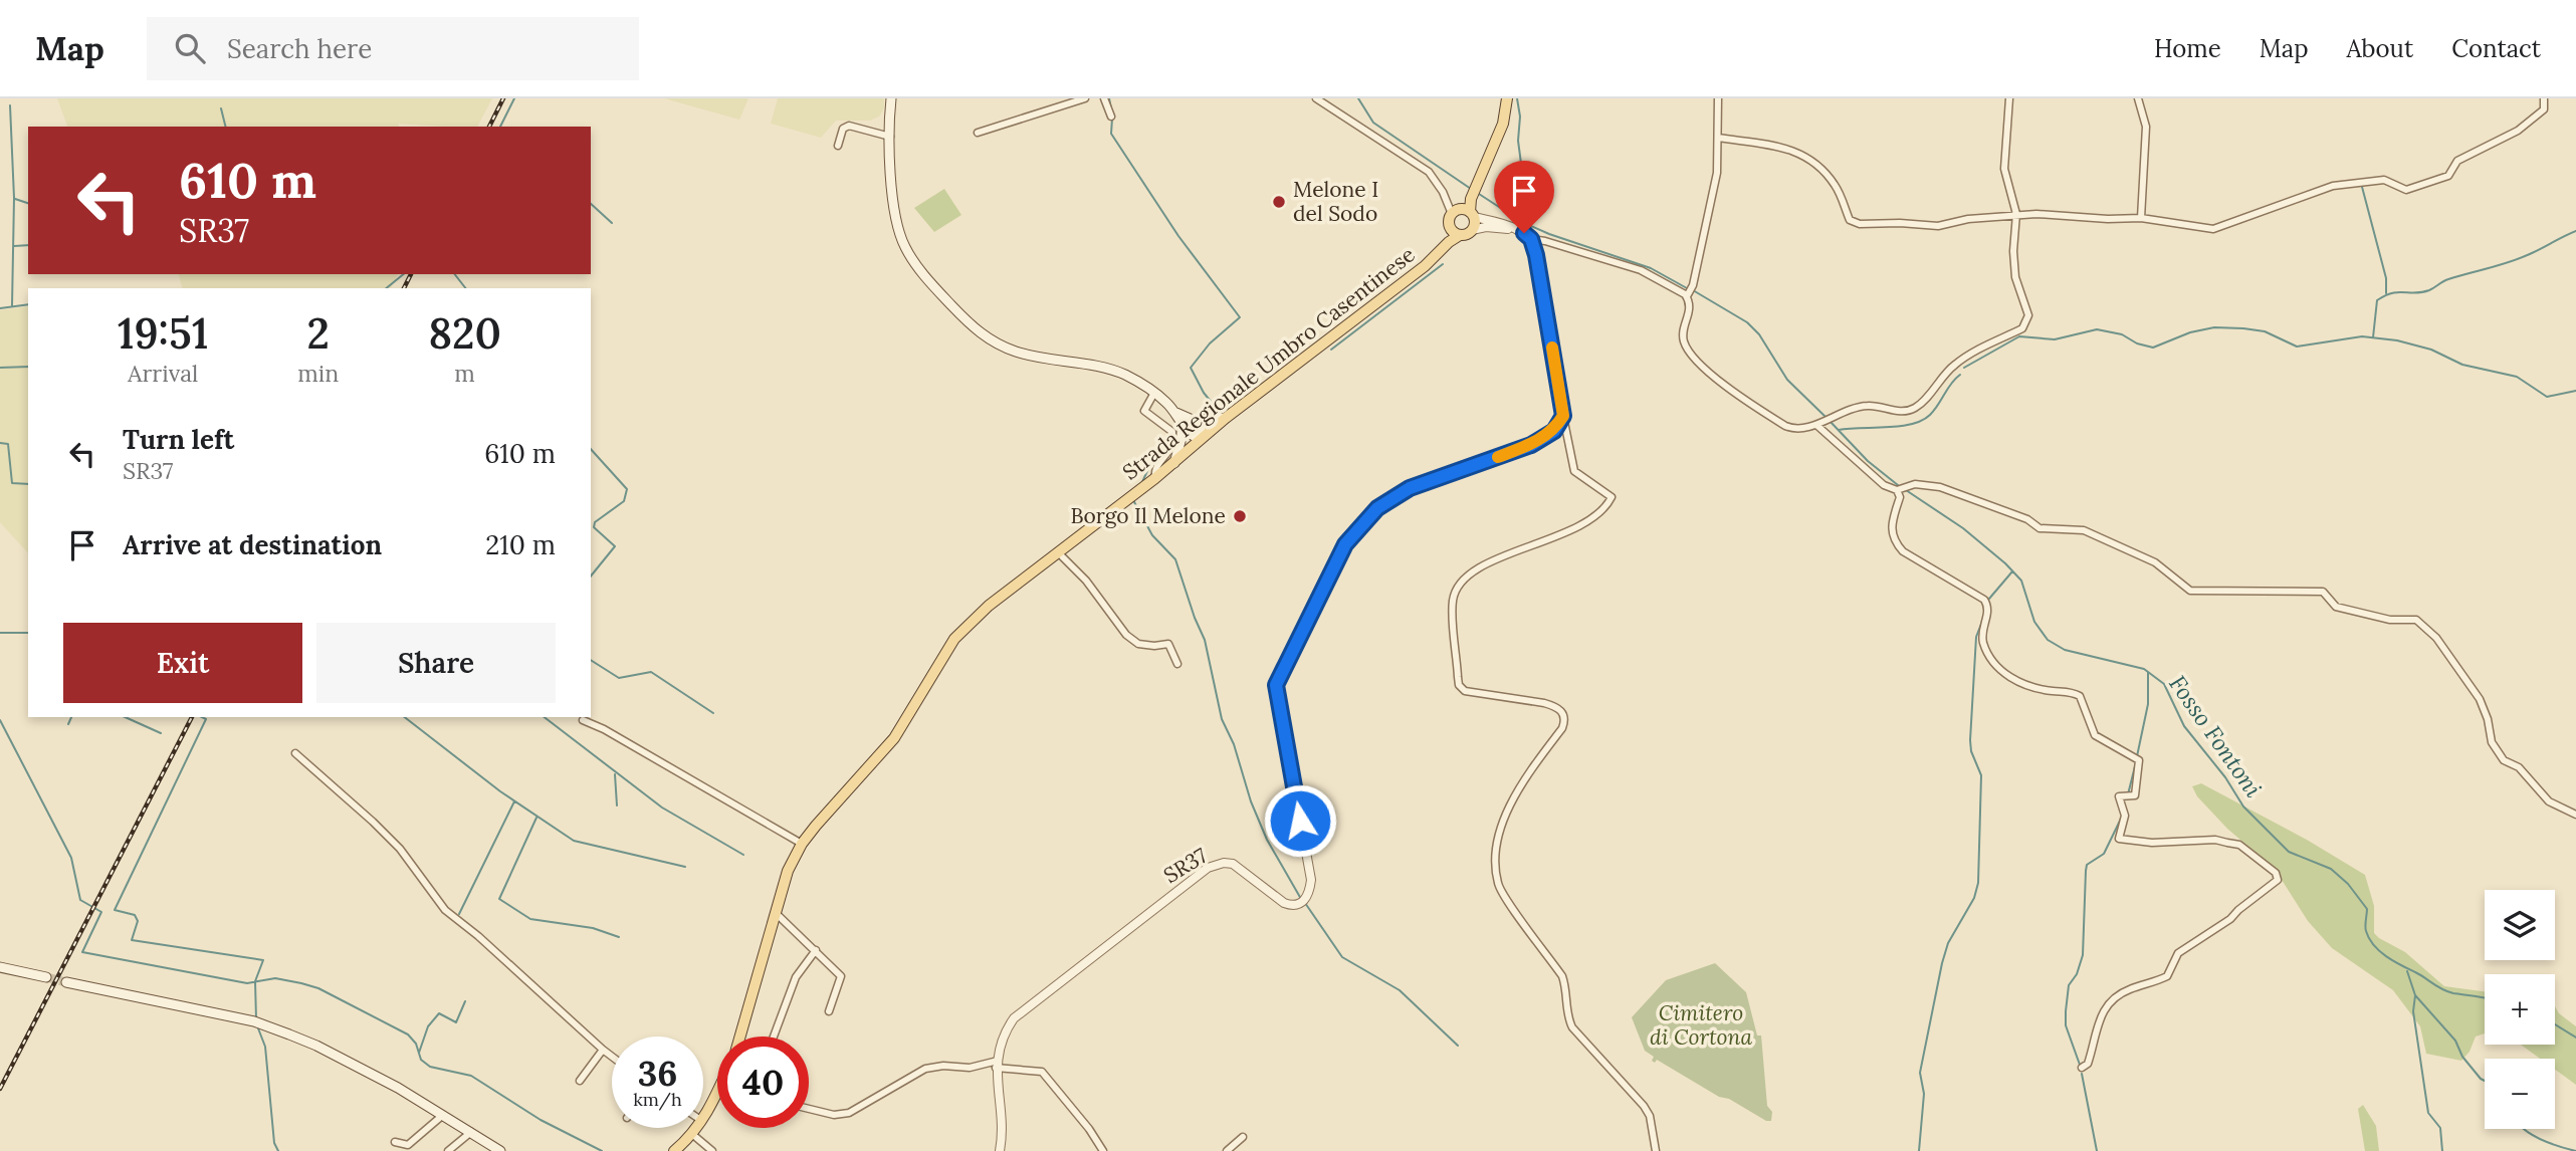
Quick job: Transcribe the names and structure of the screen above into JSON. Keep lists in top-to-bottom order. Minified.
{"streets":{"main road":["Strada Regionale Umbro Casentinese"],"street":["SR37"]},"water":["Fosso Fontoni"],"parks":["Cimitero di Cortona"],"places":["Melone I del Sodo","Borgo Il Melone"],"page":{"header":"Map","search":"Search here","nav":["Home","Map","About","Contact"],"turn":["610 m","SR37"],"eta":["19:51","Arrival","2","min","820","m"],"list":[{"name":"Turn left","note":"SR37","value":"610 m"},{"name":"Arrive at destination","value":"210 m"}],"buttons":["Exit","Share"],"map_buttons":["+","−"],"speed":"36 km/h","limit":"40"}}
